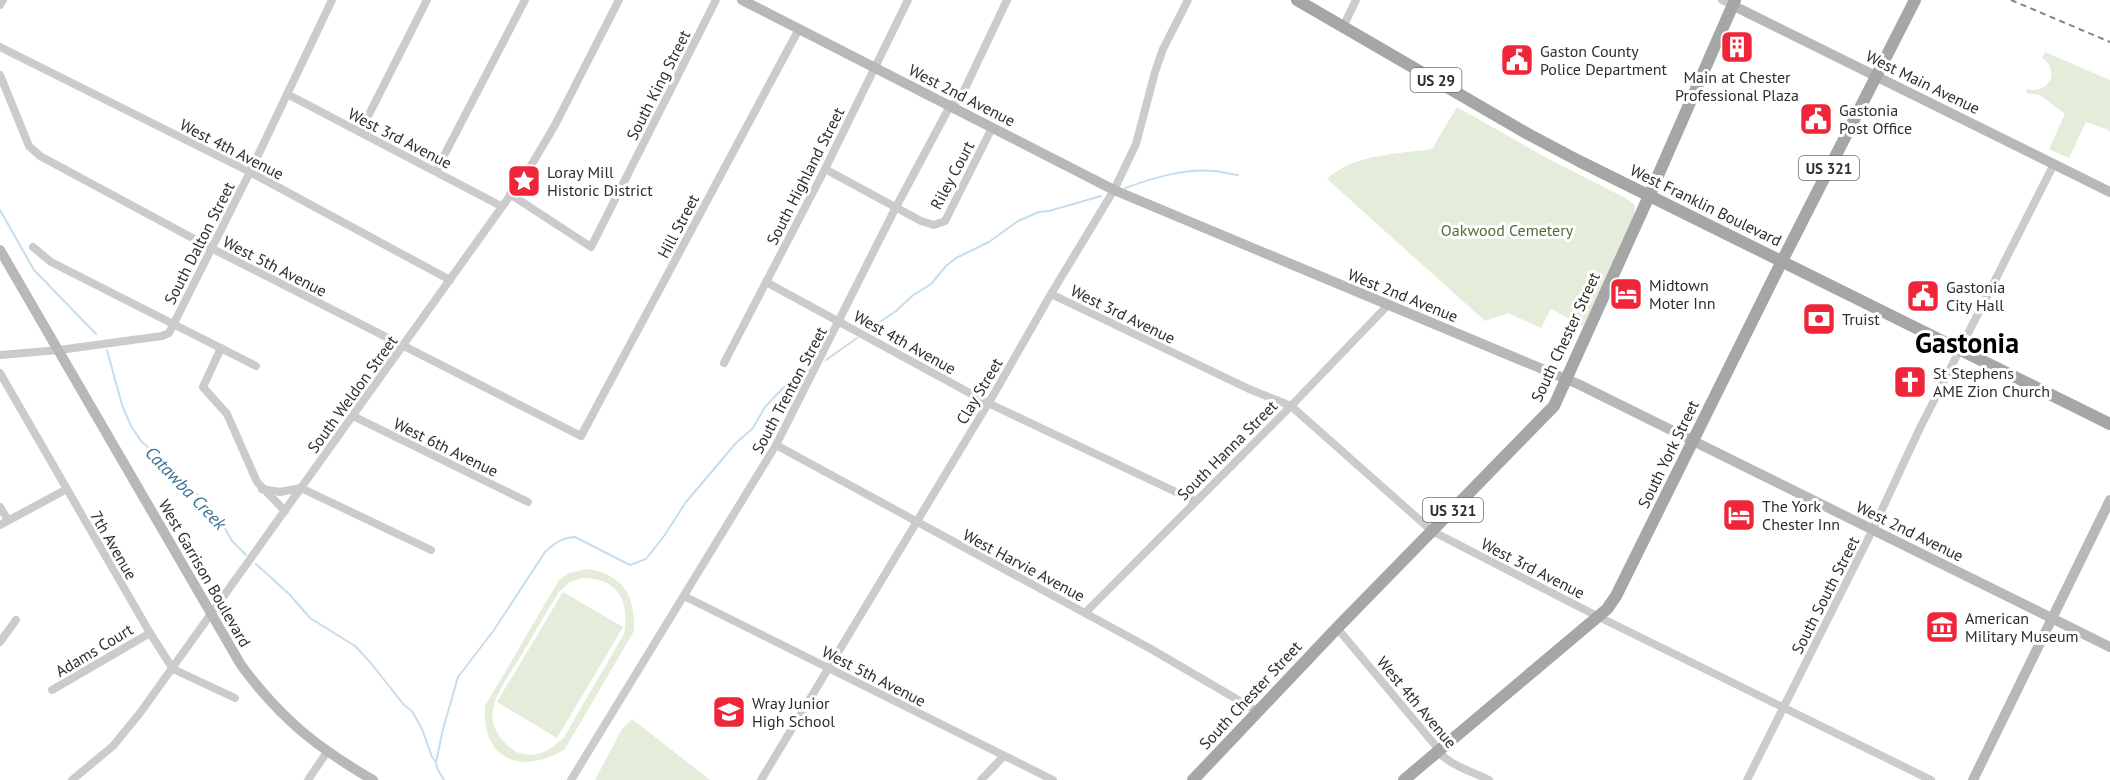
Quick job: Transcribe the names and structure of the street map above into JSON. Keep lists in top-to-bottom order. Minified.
{"streets":{"main road":["US 29","US 321","West Franklin Boulevard","South Chester Street","South York Street"],"street":["West Main Avenue","South King Street","West 2nd Avenue","West 3rd Avenue","West 4th Avenue","Riley Court","South Highland Street","Hill Street","South Dalton Street","West 5th Avenue","South Trenton Street","Clay Street","South Weldon Street","West 6th Avenue","South Hanna Street","7th Avenue","West Harvie Avenue","West Garrison Boulevard","South South Street","Adams Court"]},"crossings":[["West Main Avenue","US 321"],["West Main Avenue","South Chester Street"],["West Main Avenue","South York Street"],["West Main Avenue","South South Street"],["South King Street","South Weldon Street"],["West 2nd Avenue","Riley Court"],["West 2nd Avenue","South Highland Street"],["West 2nd Avenue","Hill Street"],["West 2nd Avenue","South Chester Street"],["West 2nd Avenue","South Trenton Street"],["West 2nd Avenue","Clay Street"],["West 2nd Avenue","South Hanna Street"],["West 2nd Avenue","South York Street"],["West 2nd Avenue","South South Street"],["West 3rd Avenue","South Dalton Street"],["West 3rd Avenue","South Chester Street"],["West 3rd Avenue","Clay Street"],["West 3rd Avenue","South Weldon Street"],["West 3rd Avenue","South Hanna Street"],["West 3rd Avenue","South York Street"],["West 3rd Avenue","South South Street"],["West 4th Avenue","South Highland Street"],["West 4th Avenue","South Dalton Street"],["West 4th Avenue","South Chester Street"],["West 4th Avenue","South Trenton Street"],["West 4th Avenue","Clay Street"],["West 4th Avenue","South Weldon Street"],["West 4th Avenue","South Hanna Street"],["West 4th Avenue","South York Street"],["US 321","South York Street"],["Riley Court","South Trenton Street"],["West Franklin Boulevard","South Chester Street"],["West Franklin Boulevard","South York Street"],["West Franklin Boulevard","South South Street"],["Hill Street","West 5th Avenue"],["South Dalton Street","West 5th Avenue"],["South Dalton Street","West Garrison Boulevard"],["West 5th Avenue","South Trenton Street"],["West 5th Avenue","Clay Street"],["West 5th Avenue","South Weldon Street"],["South Chester Street","West Harvie Avenue"],["South Trenton Street","West Harvie Avenue"],["Clay Street","West Harvie Avenue"],["South Weldon Street","West 6th Avenue"],["South Weldon Street","7th Avenue"],["South Weldon Street","West Garrison Boulevard"],["South Hanna Street","West Harvie Avenue"],["7th Avenue","Adams Court"]],"districts":["Gastonia"],"water":["Catawba Creek"],"parks":["Oakwood Cemetery"],"places":{"building":["Main at Chester Professional Plaza"],"public building":["Gaston County Police Department","Gastonia Post Office","Gastonia City Hall"],"place":["Loray Mill Historic District"],"hotel":["Midtown Moter Inn","The York Chester Inn"],"bank":["Truist"],"church":["St Stephens AME Zion Church"],"museum":["American Military Museum"],"school or university":["Wray Junior High School"]}}
